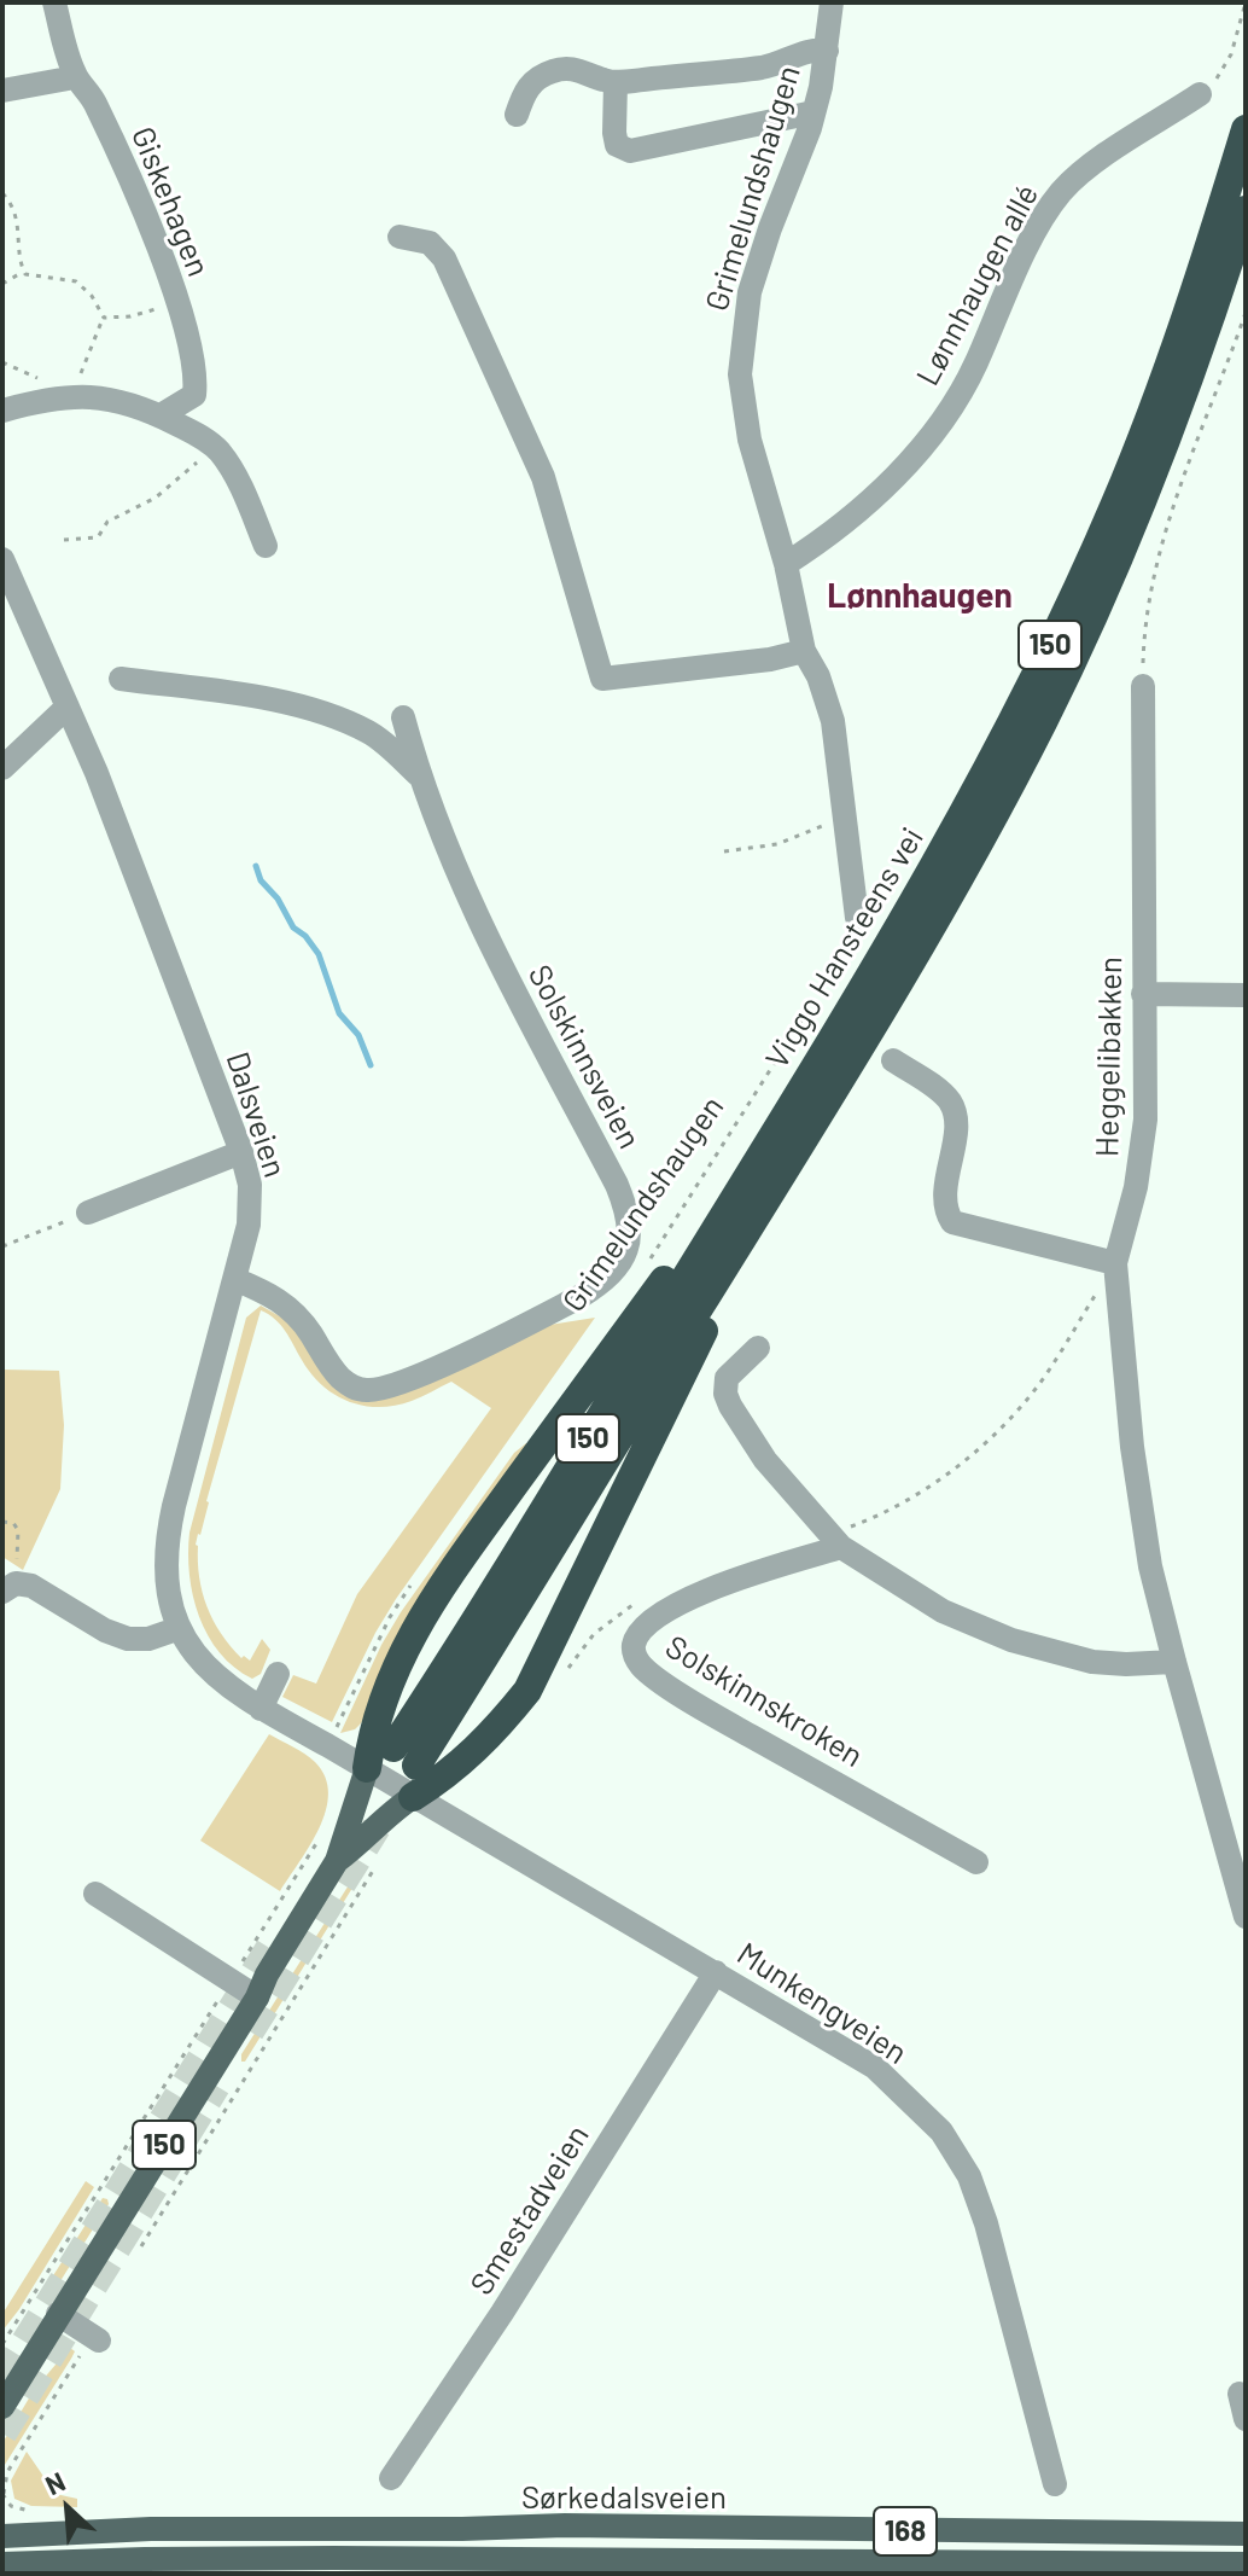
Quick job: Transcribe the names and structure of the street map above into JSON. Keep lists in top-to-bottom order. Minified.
{"streets":{"highway":["150","Viggo Hansteens vei"],"main road":["Sørkedalsveien","168"],"street":["Grimelundshaugen","Giskehagen","Lønnhaugen allé","Solskinnsveien","Heggelibakken","Dalsveien","Solskinnskroken","Munkengveien","Smestadveien"]},"crossings":[["Grimelundshaugen","Lønnhaugen allé"],["150","Dalsveien"],["150","Munkengveien"],["Solskinnsveien","Dalsveien"],["Dalsveien","Munkengveien"],["Munkengveien","Smestadveien"]],"districts":["Lønnhaugen"],"north":"top left"}
